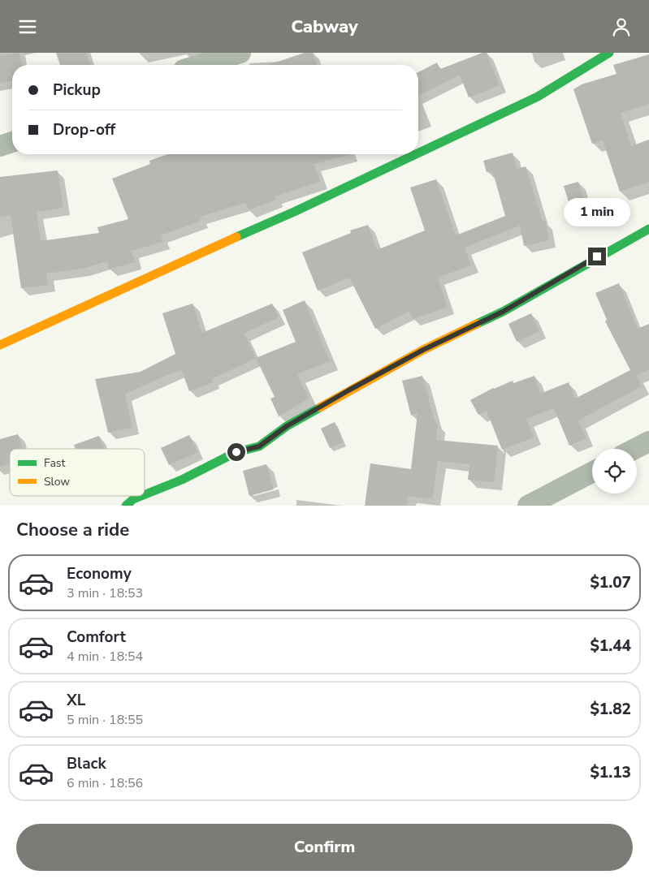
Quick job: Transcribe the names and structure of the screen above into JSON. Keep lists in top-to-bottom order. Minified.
{"legend":["Fast","Slow"],"page":{"header":"Cabway","banner":["Pickup","Drop-off"],"bubble":"1 min","heading":"Choose a ride","list":[{"name":"Economy","note":"3 min · 18:53","value":"$1.07"},{"name":"Comfort","note":"4 min · 18:54","value":"$1.44"},{"name":"XL","note":"5 min · 18:55","value":"$1.82"},{"name":"Black","note":"6 min · 18:56","value":"$1.13"}],"buttons":"Confirm"}}
